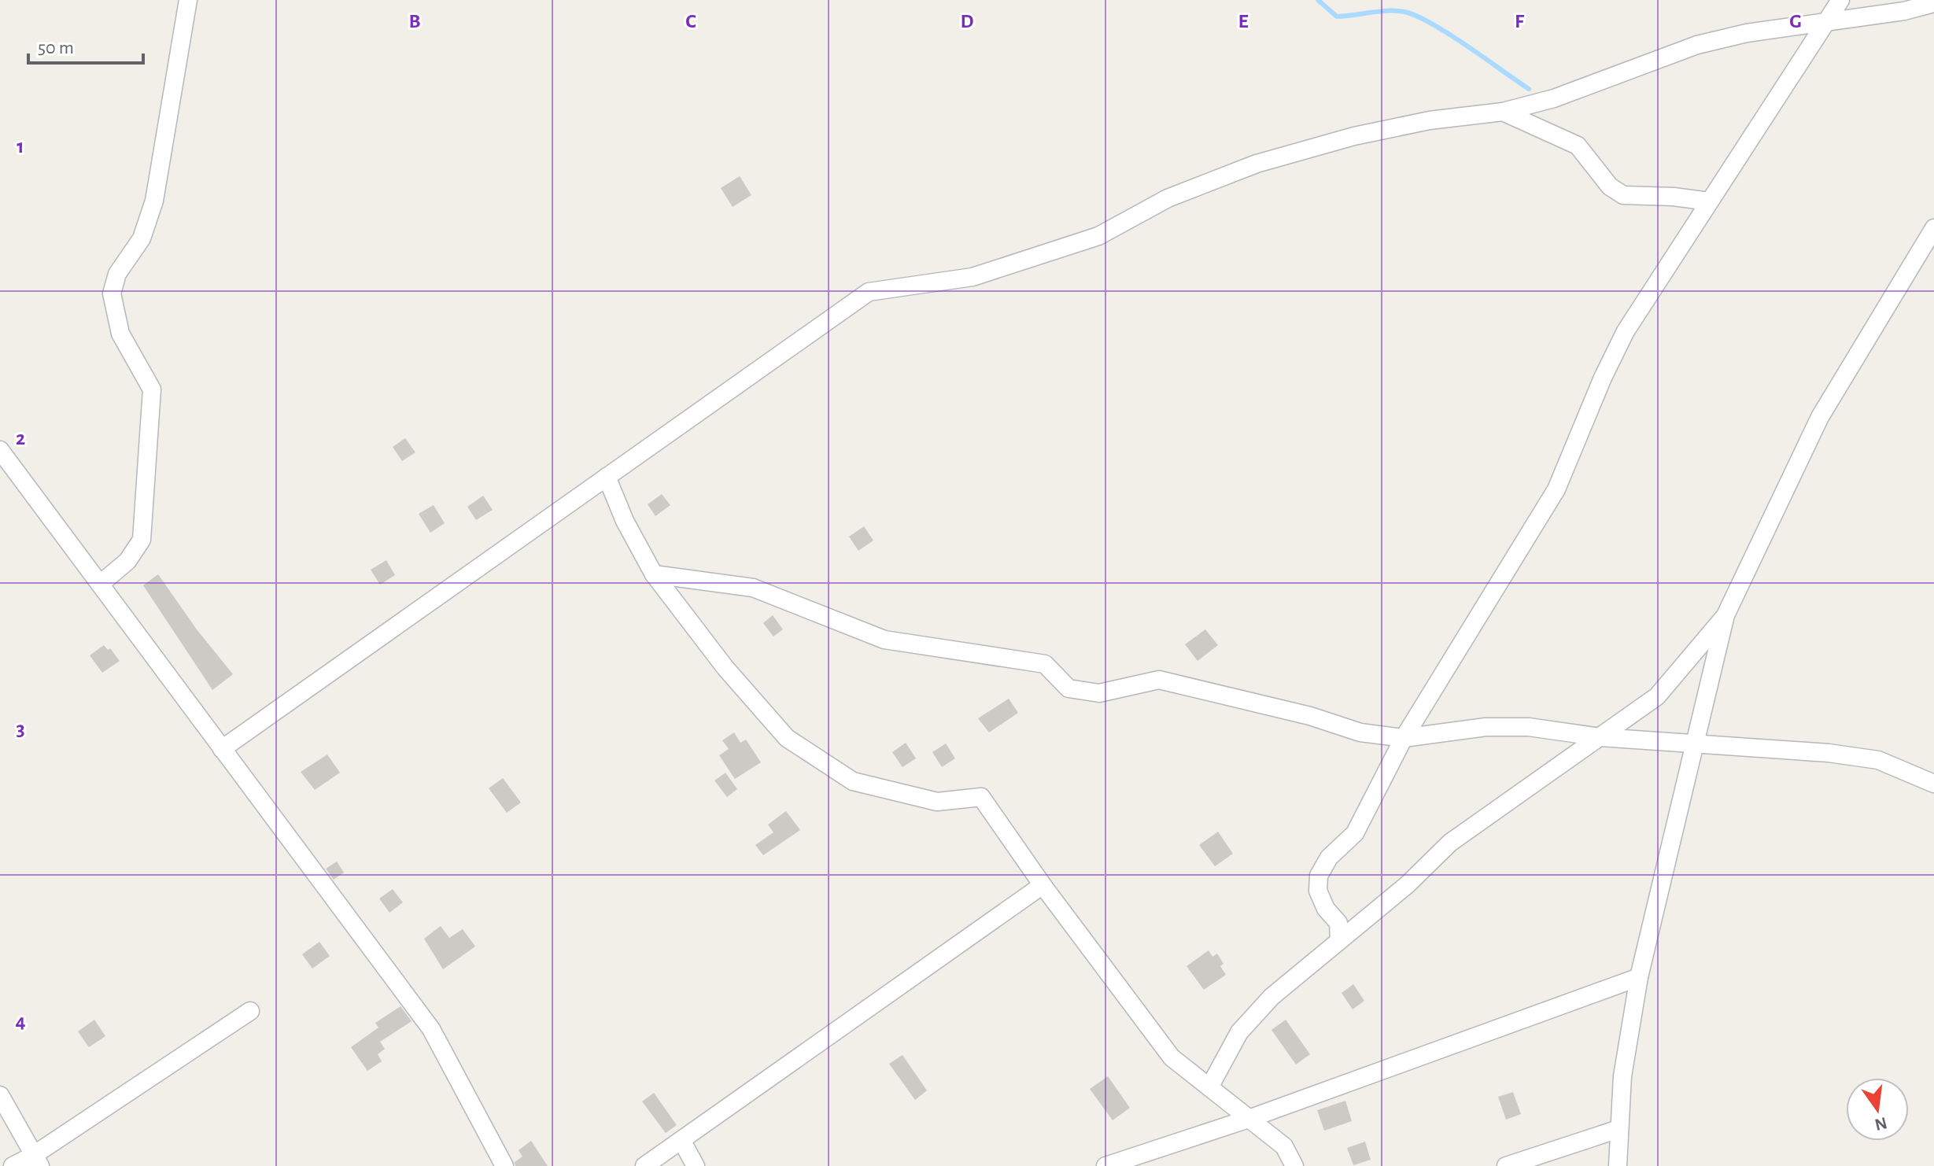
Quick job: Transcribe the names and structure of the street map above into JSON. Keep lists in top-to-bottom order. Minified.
{"scale_bar":"50 m","north":"bottom","grid":{"columns":["B","C","D","E","F","G"],"rows":["1","2","3","4"]}}
